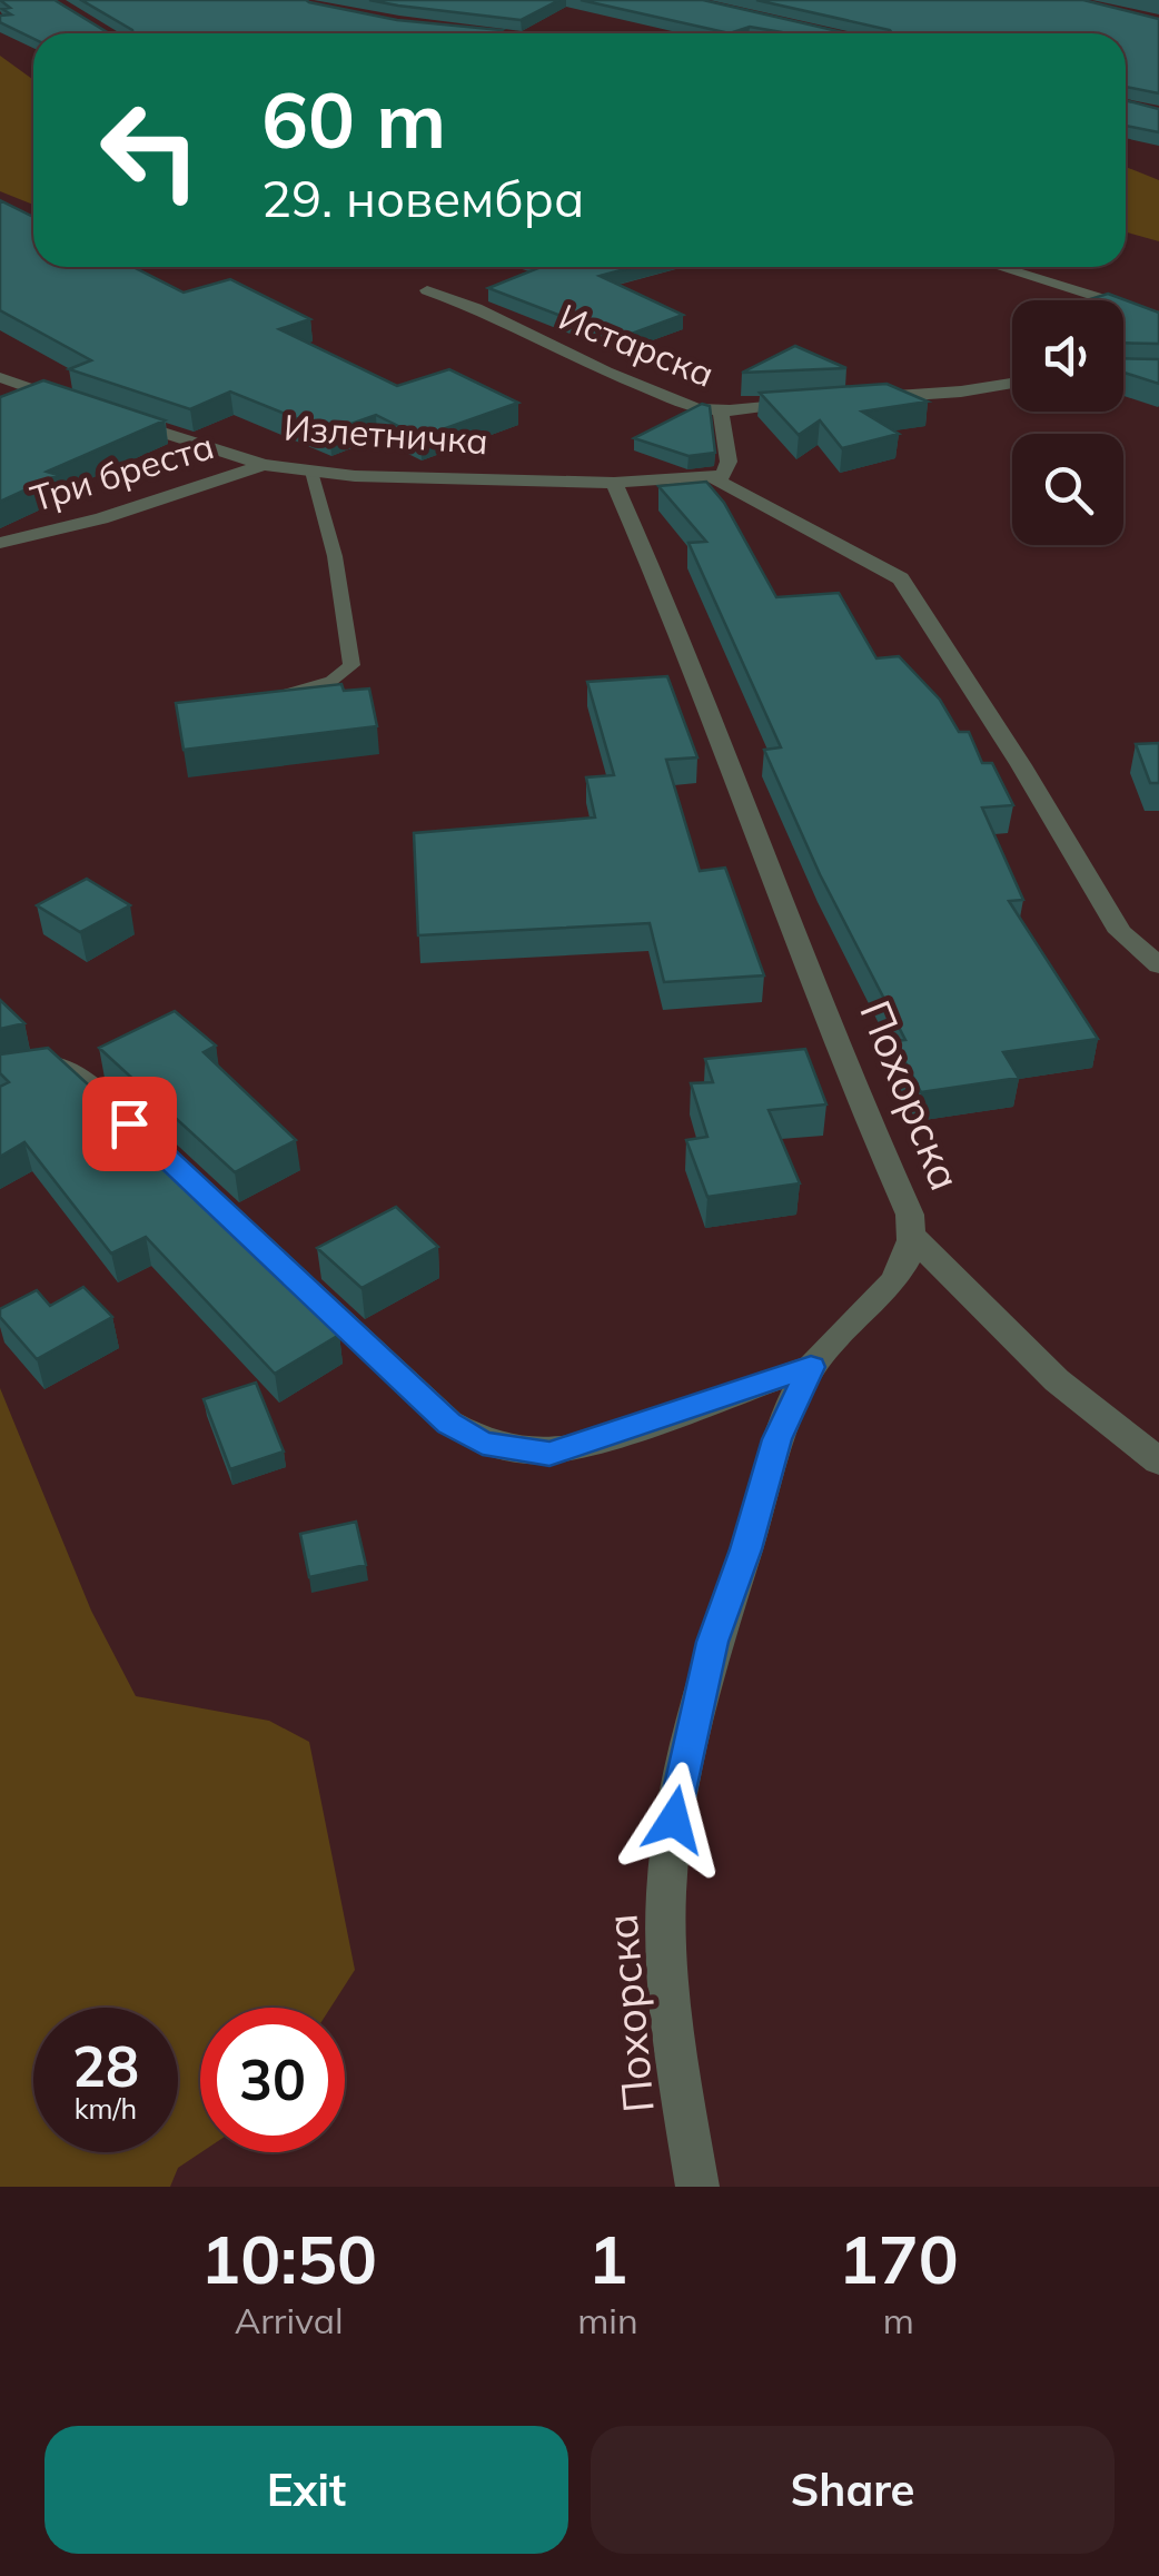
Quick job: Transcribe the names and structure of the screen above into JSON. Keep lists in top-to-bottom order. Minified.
{"streets":{"street":["Истарска","Излетничка","Три бреста","Похорска"]},"crossings":[["Излетничка","Три бреста"],["Излетничка","Похорска"]],"page":{"turn":["60 m","29. новембра"],"speed":"28 km/h","limit":"30","eta":["10:50","Arrival","1","min","170","m"],"buttons":["Exit","Share"]}}
